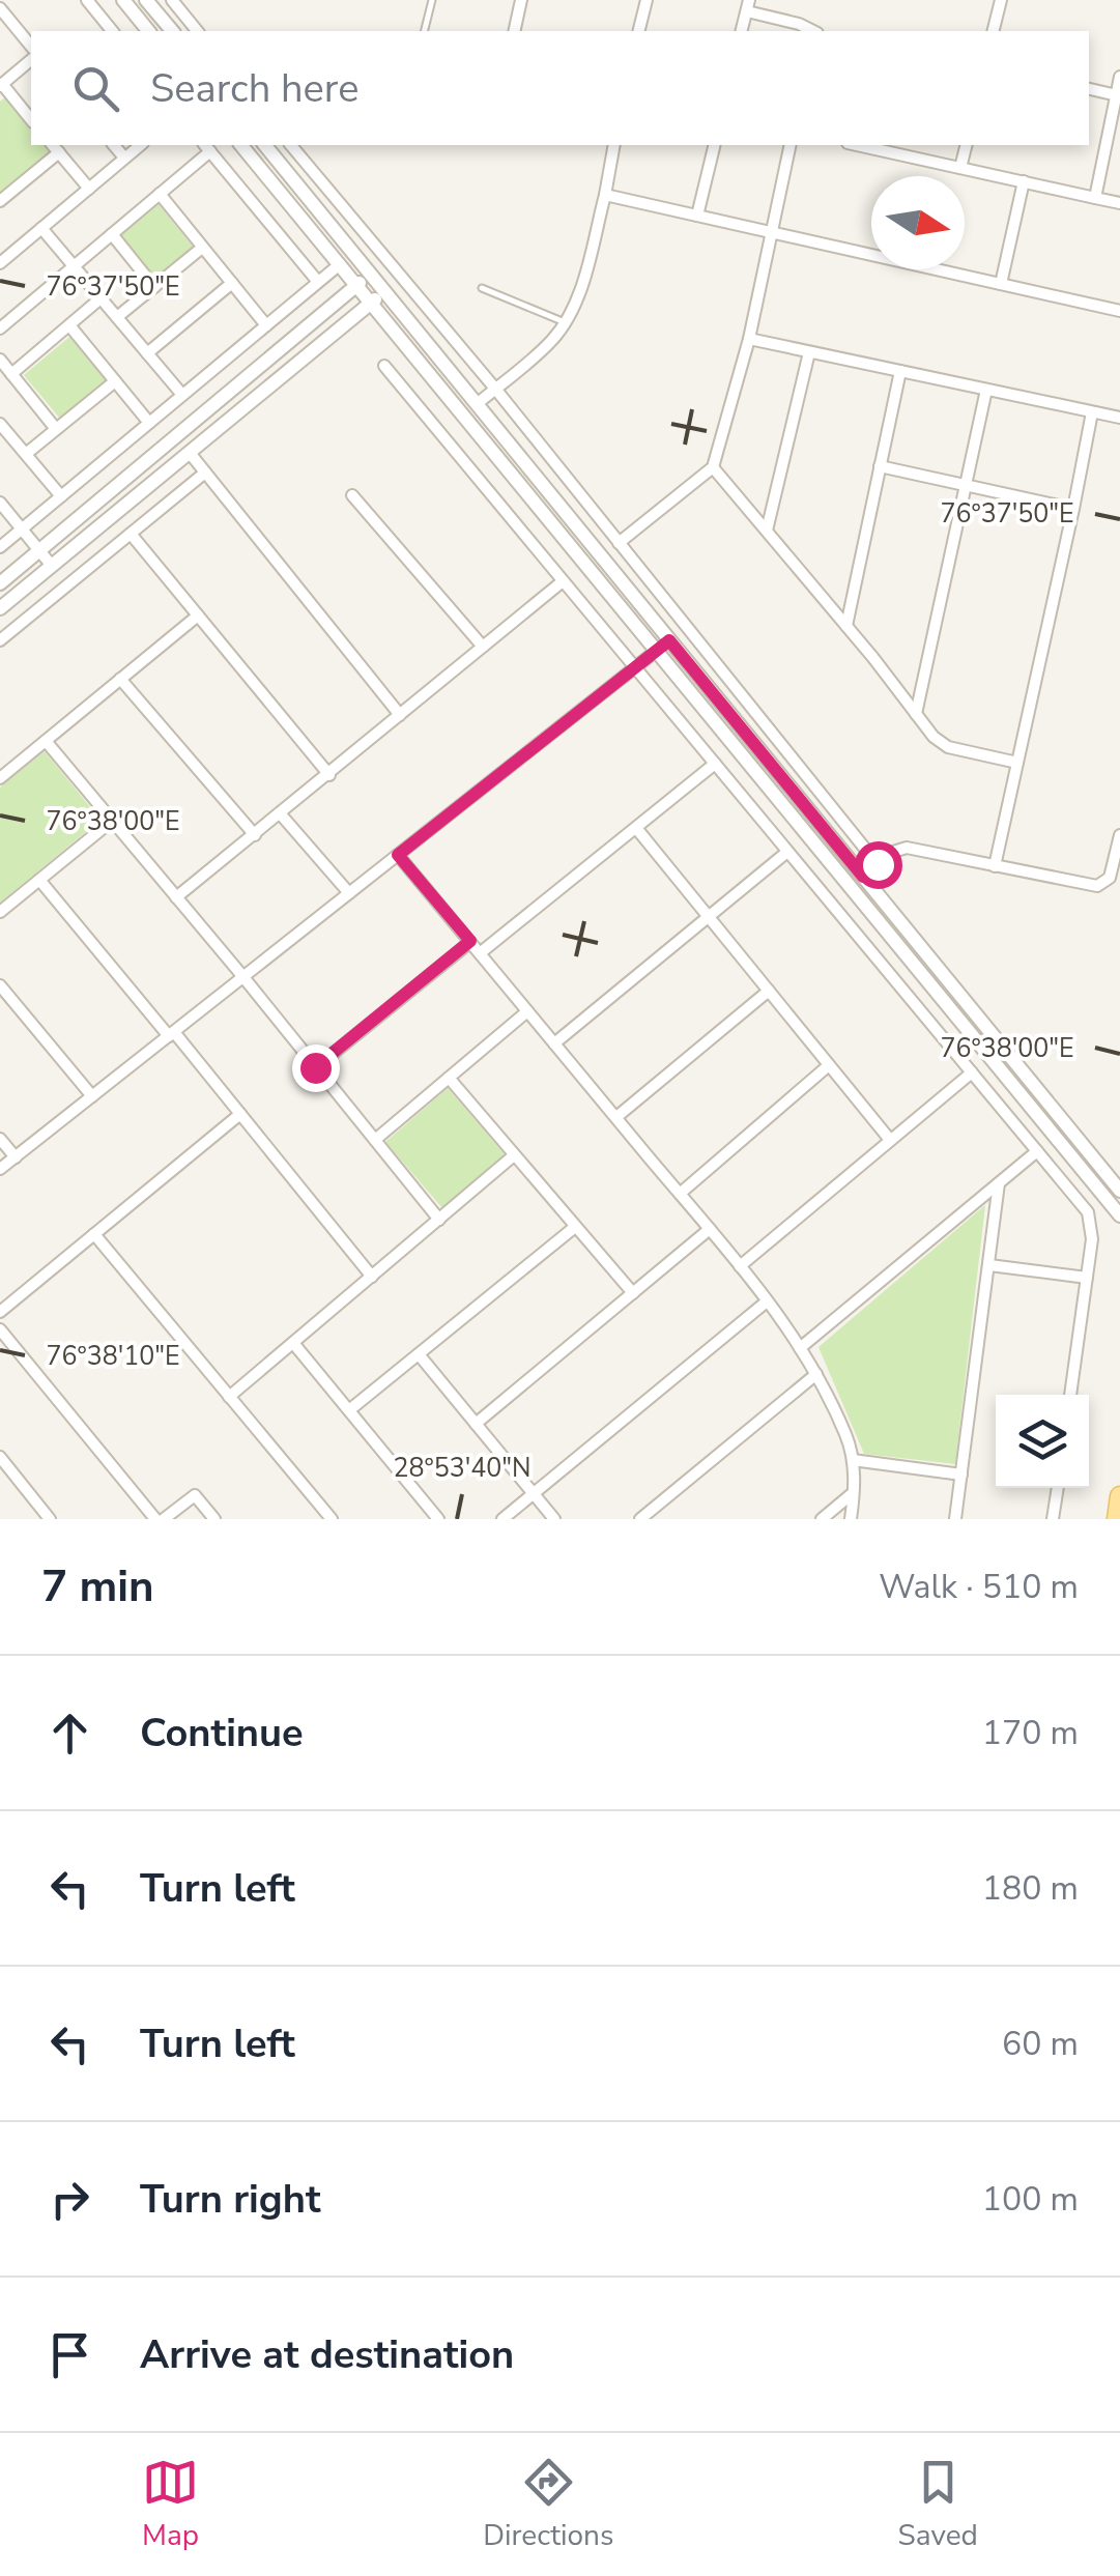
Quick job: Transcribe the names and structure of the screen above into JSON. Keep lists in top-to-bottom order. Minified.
{"north":"right","page":{"search":"Search here","heading":["7 min","Walk · 510 m"],"list":[["Continue","170 m"],["Turn left","180 m"],["Turn left","60 m"],["Turn right","100 m"],"Arrive at destination"],"nav":["Map","Directions","Saved"]},"coordinates":["76°37'50\"E","76°38'00\"E","76°38'10\"E","28°53'40\"N"]}
